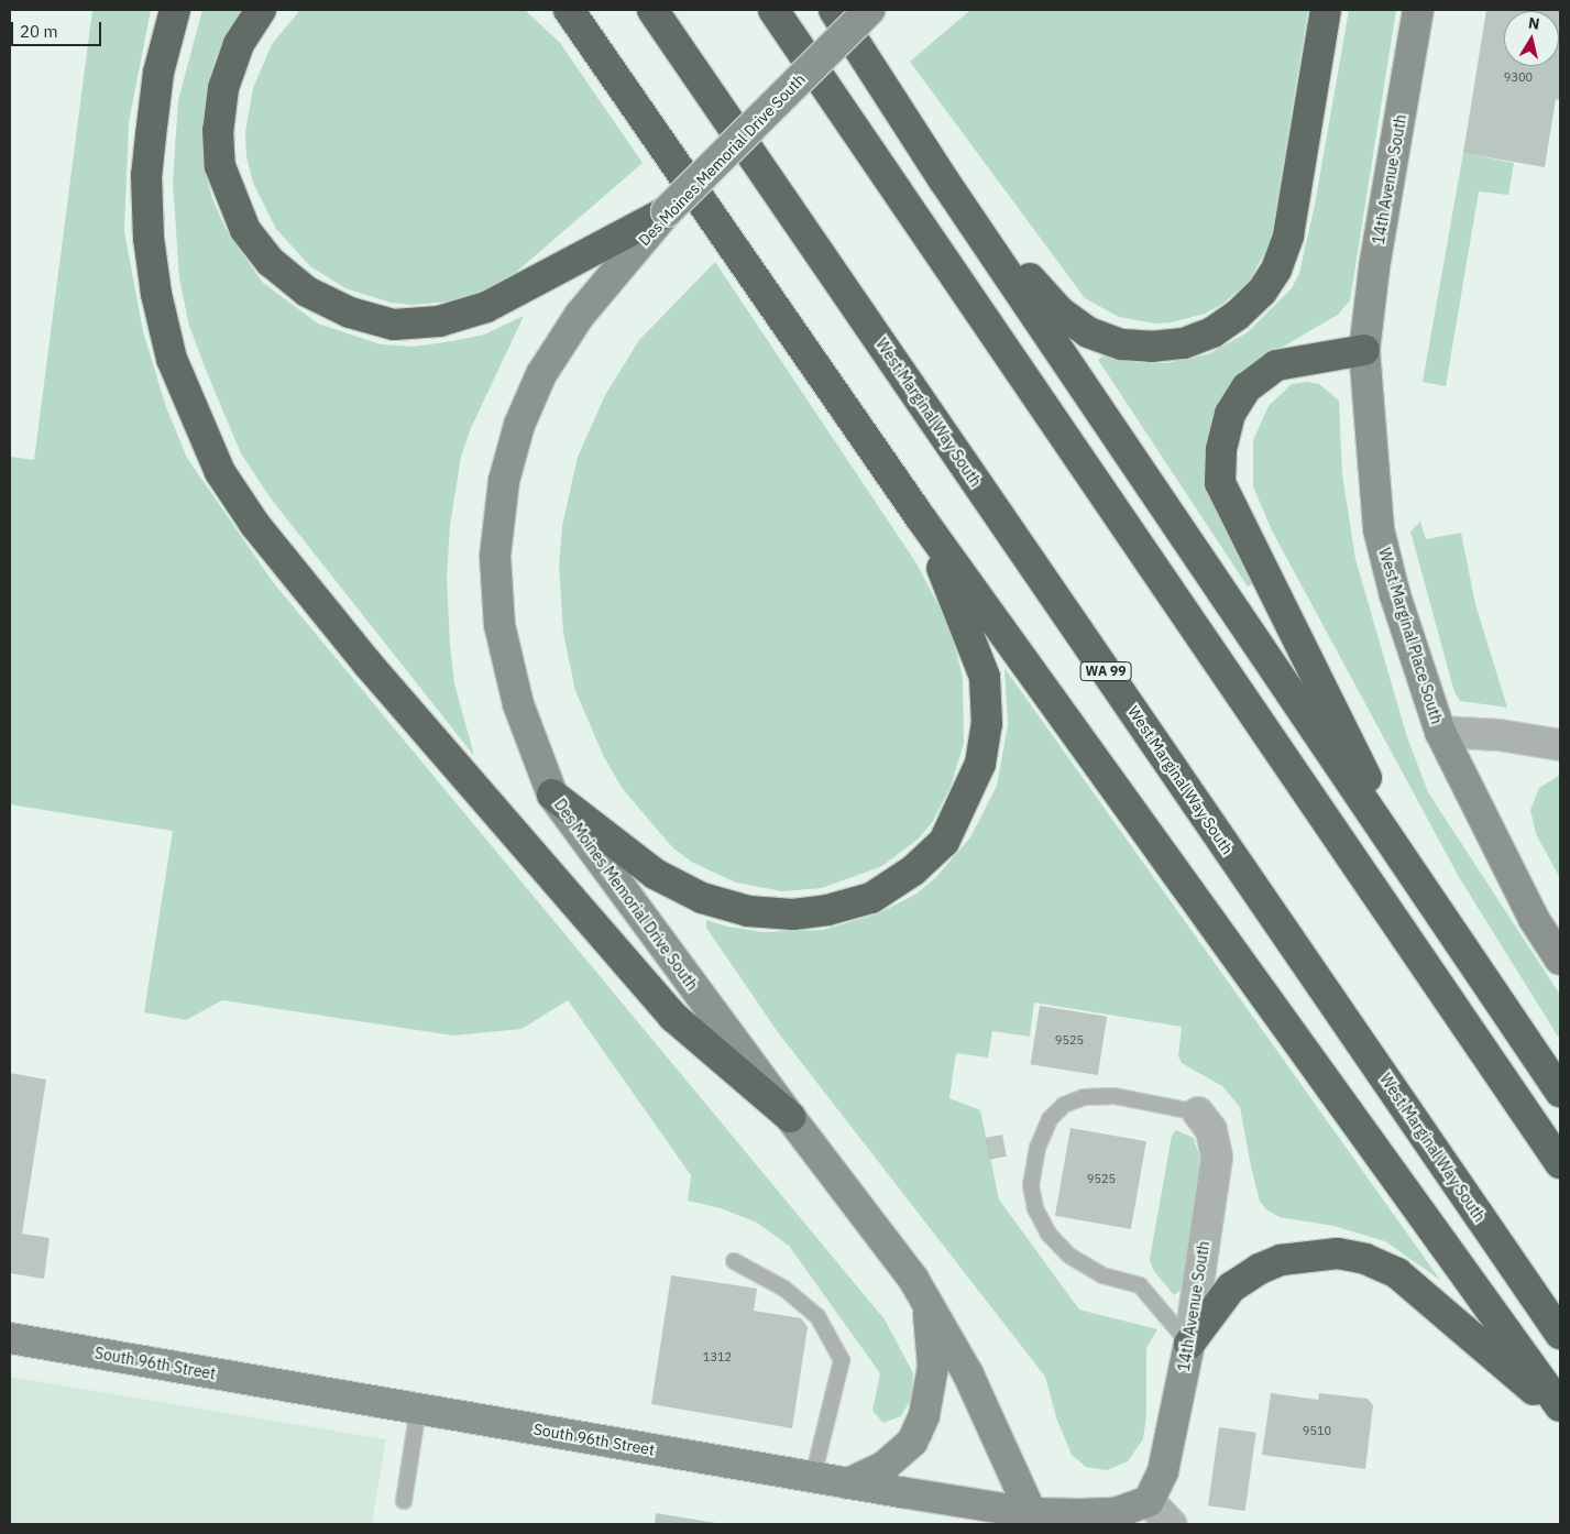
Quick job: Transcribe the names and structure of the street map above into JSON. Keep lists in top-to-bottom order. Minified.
{"streets":{"highway":["West Marginal Way South","WA 99"],"street":["Des Moines Memorial Drive South","14th Avenue South","West Marginal Place South","South 96th Street"]},"crossings":[["Des Moines Memorial Drive South","South 96th Street"],["14th Avenue South","West Marginal Place South"],["14th Avenue South","South 96th Street"]],"house_numbers":["9300","9525","9525","1312","9510"],"scale_bar":"20 m","north":"top"}
